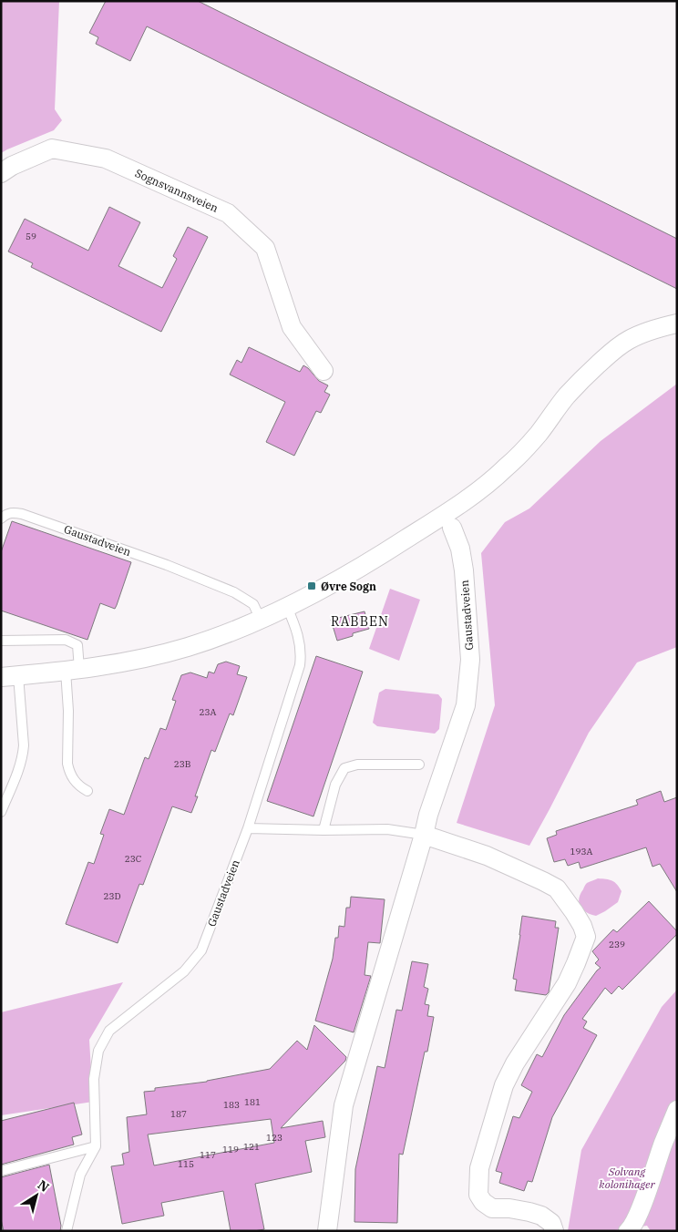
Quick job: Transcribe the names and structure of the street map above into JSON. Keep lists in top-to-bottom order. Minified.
{"streets":{"street":["Sognsvannsveien","Gaustadveien"]},"districts":["RABBEN"],"parks":["Solvang kolonihager"],"places":{"transit":["Øvre Sogn"]},"house_numbers":["59","23A","23B","193A","23C","23D","239","181","183","187","123","121","119","117","115"],"north":"top right"}
